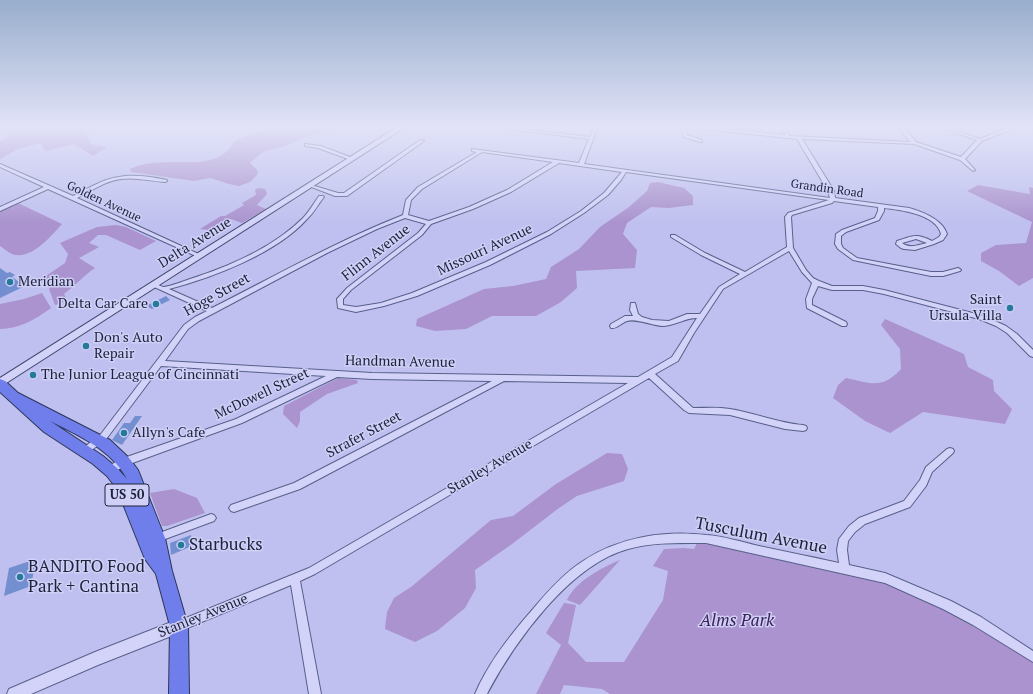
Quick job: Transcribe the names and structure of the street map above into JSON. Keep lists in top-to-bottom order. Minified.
{"streets":{"highway":["US 50"],"main road":["Delta Avenue"],"street":["Grandin Road","Golden Avenue","Missouri Avenue","Flinn Avenue","Hoge Street","Handman Avenue","McDowell Street","Strafer Street","Stanley Avenue","Tusculum Avenue"]},"crossings":[["Grandin Road","Missouri Avenue"],["Golden Avenue","Delta Avenue"],["Delta Avenue","US 50"],["Missouri Avenue","Flinn Avenue"],["Hoge Street","Handman Avenue"],["Hoge Street","US 50"],["Handman Avenue","McDowell Street"],["Handman Avenue","Strafer Street"],["Handman Avenue","Stanley Avenue"],["McDowell Street","US 50"],["Stanley Avenue","US 50"]],"parks":["Alms Park"],"places":["Meridian","Delta Car Care","Saint Ursula Villa","Don's Auto Repair","The Junior League of Cincinnati","Allyn's Cafe","Starbucks","BANDITO Food Park + Cantina"]}
